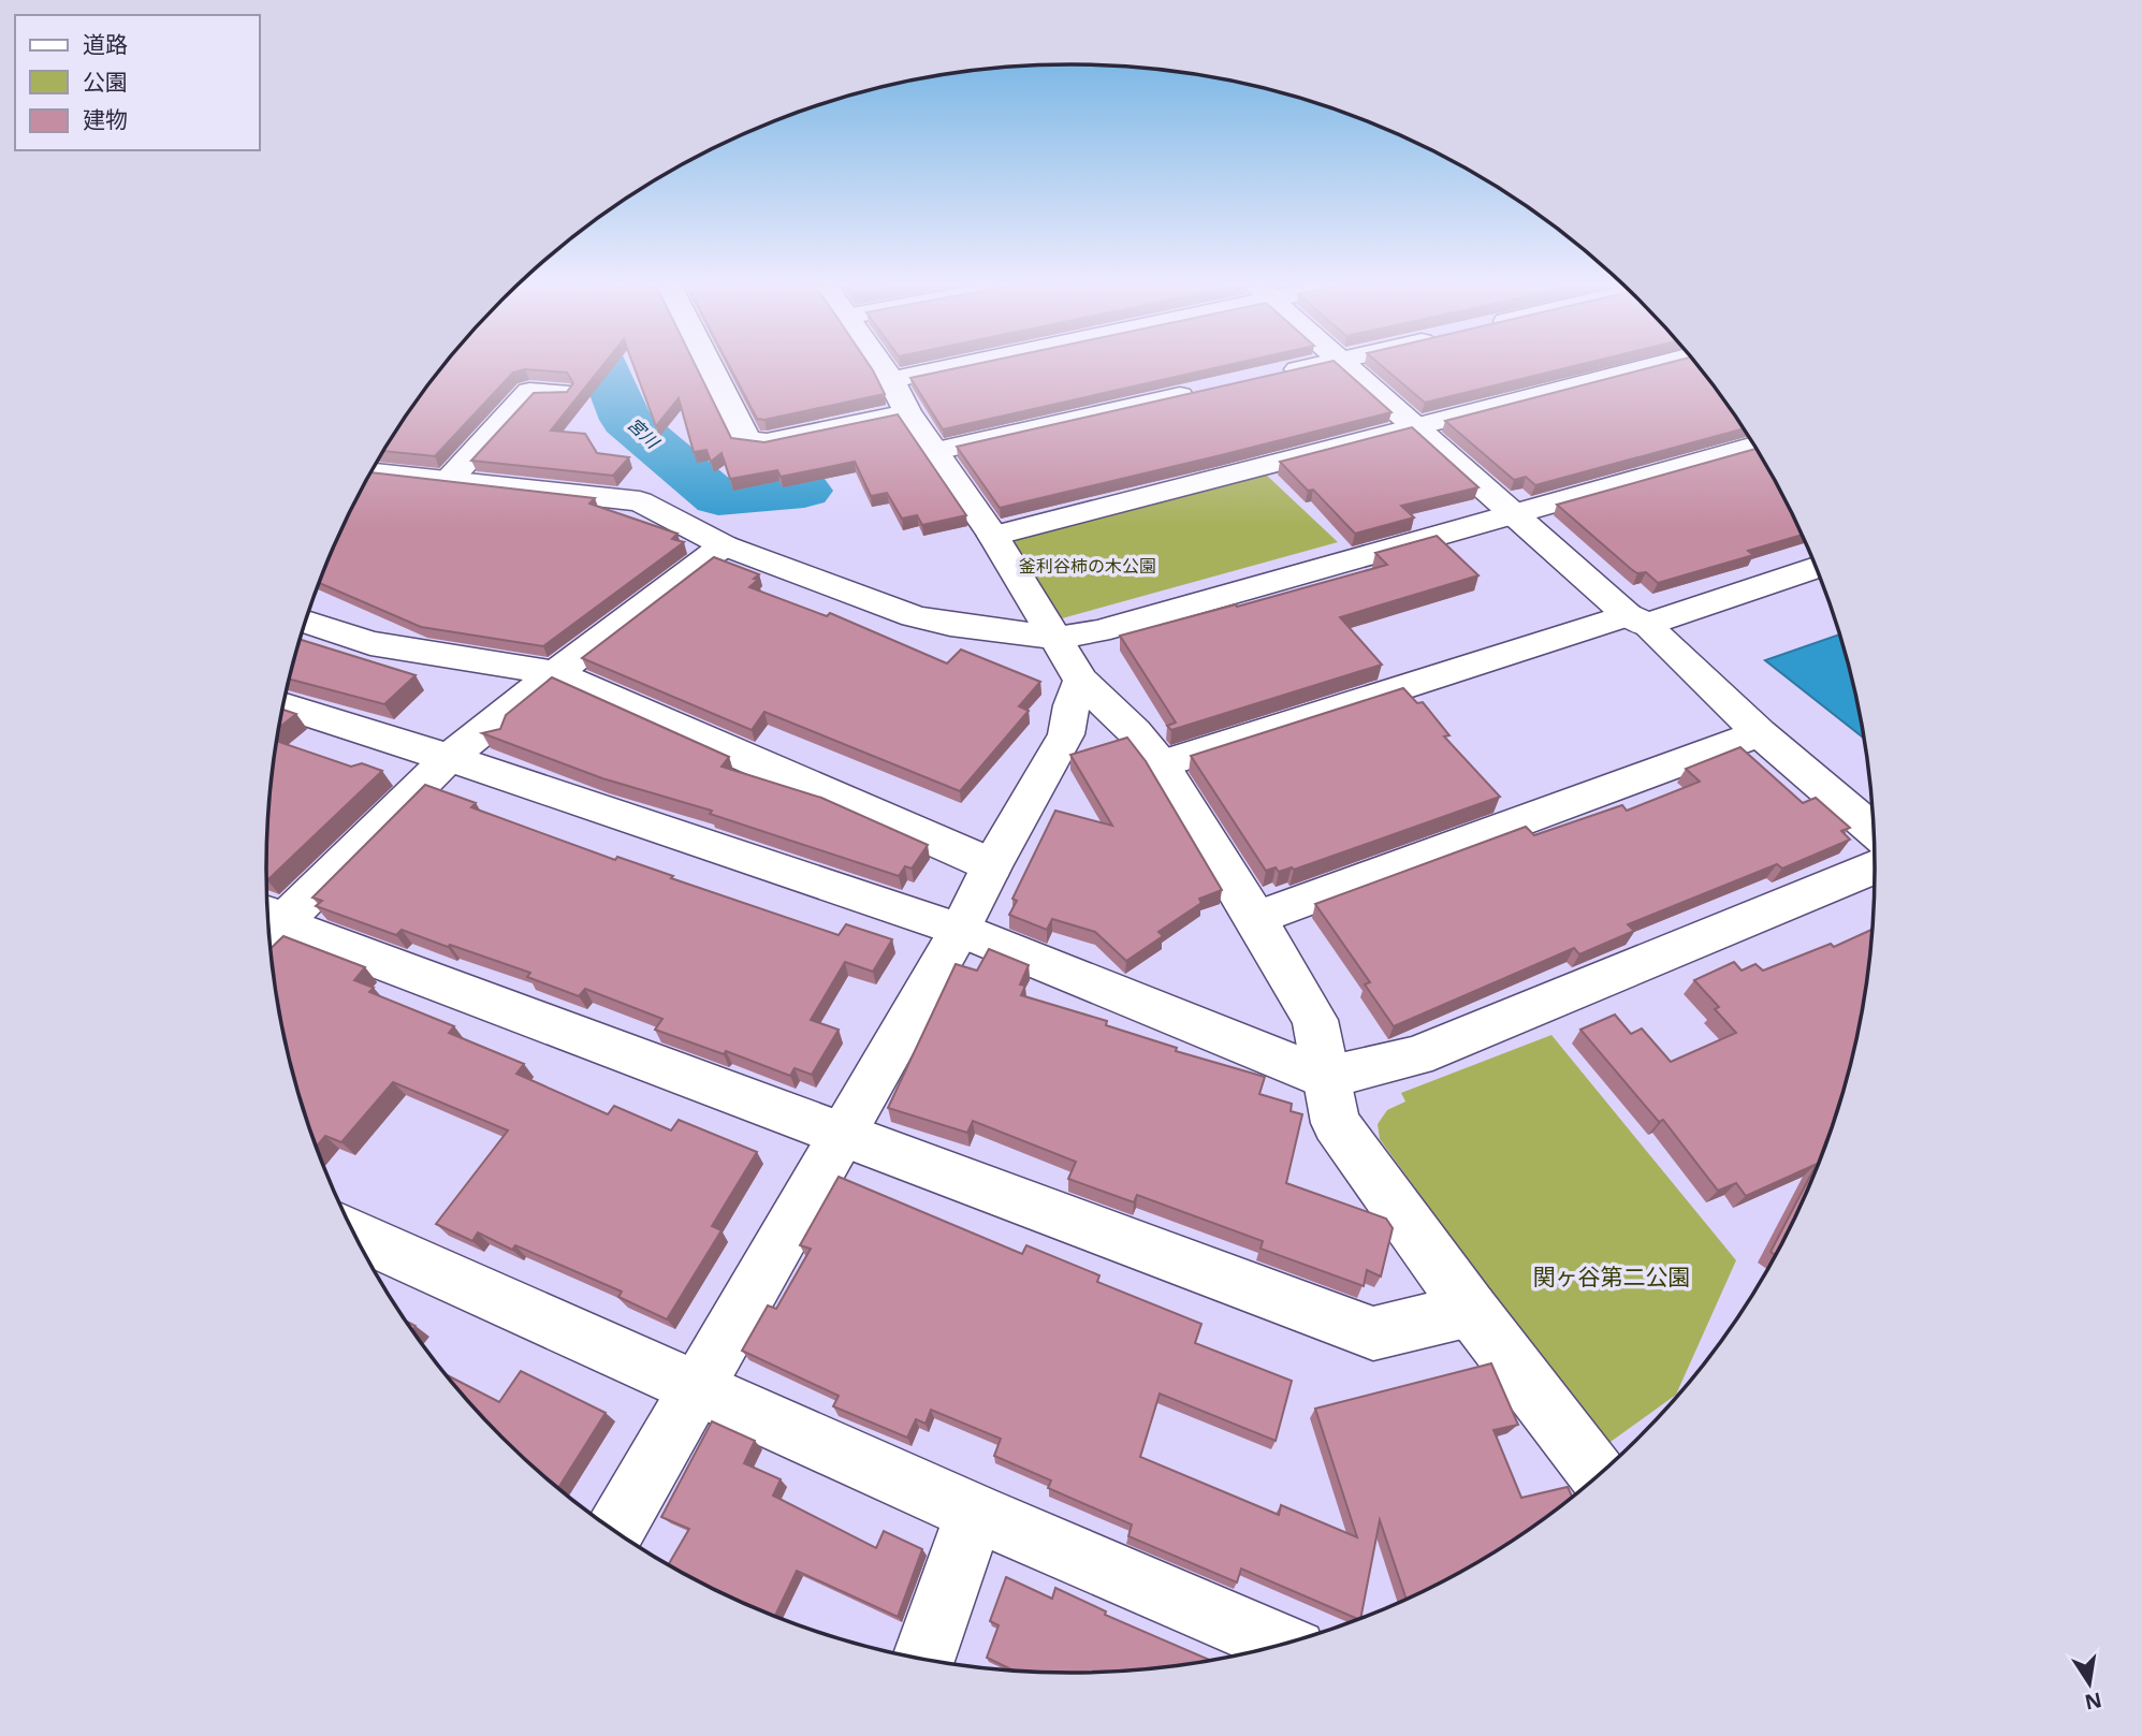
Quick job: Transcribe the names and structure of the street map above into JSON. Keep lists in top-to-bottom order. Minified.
{"water":["宮川"],"parks":["釜利谷柿の木公園","関ヶ谷第二公園"],"legend":["道路","公園","建物"],"north":"bottom"}
